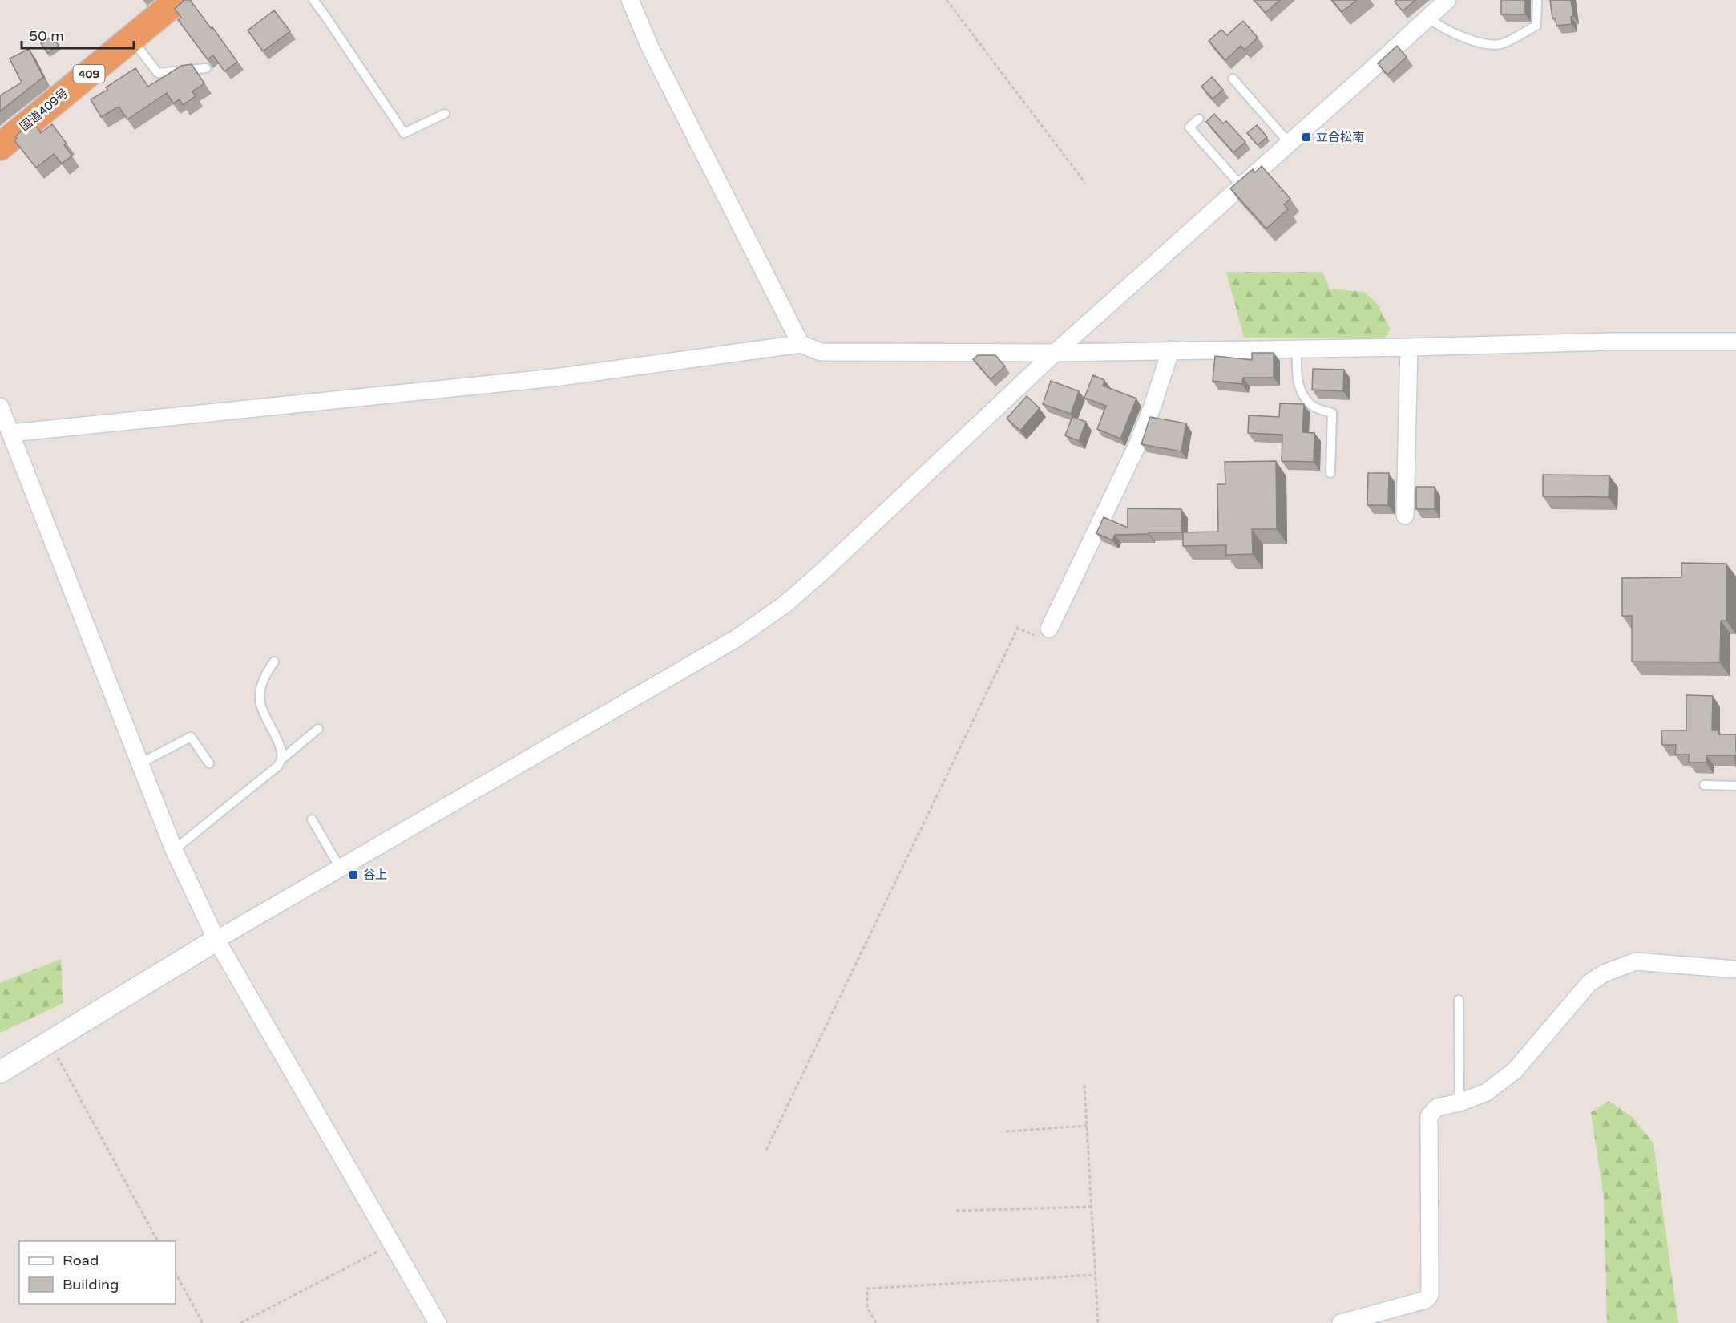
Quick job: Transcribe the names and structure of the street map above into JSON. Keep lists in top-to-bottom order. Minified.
{"streets":{"highway":["409","国道409号"]},"places":{"transit":["立合松南","谷上"]},"legend":["Road","Building"],"scale_bar":"50 m"}
